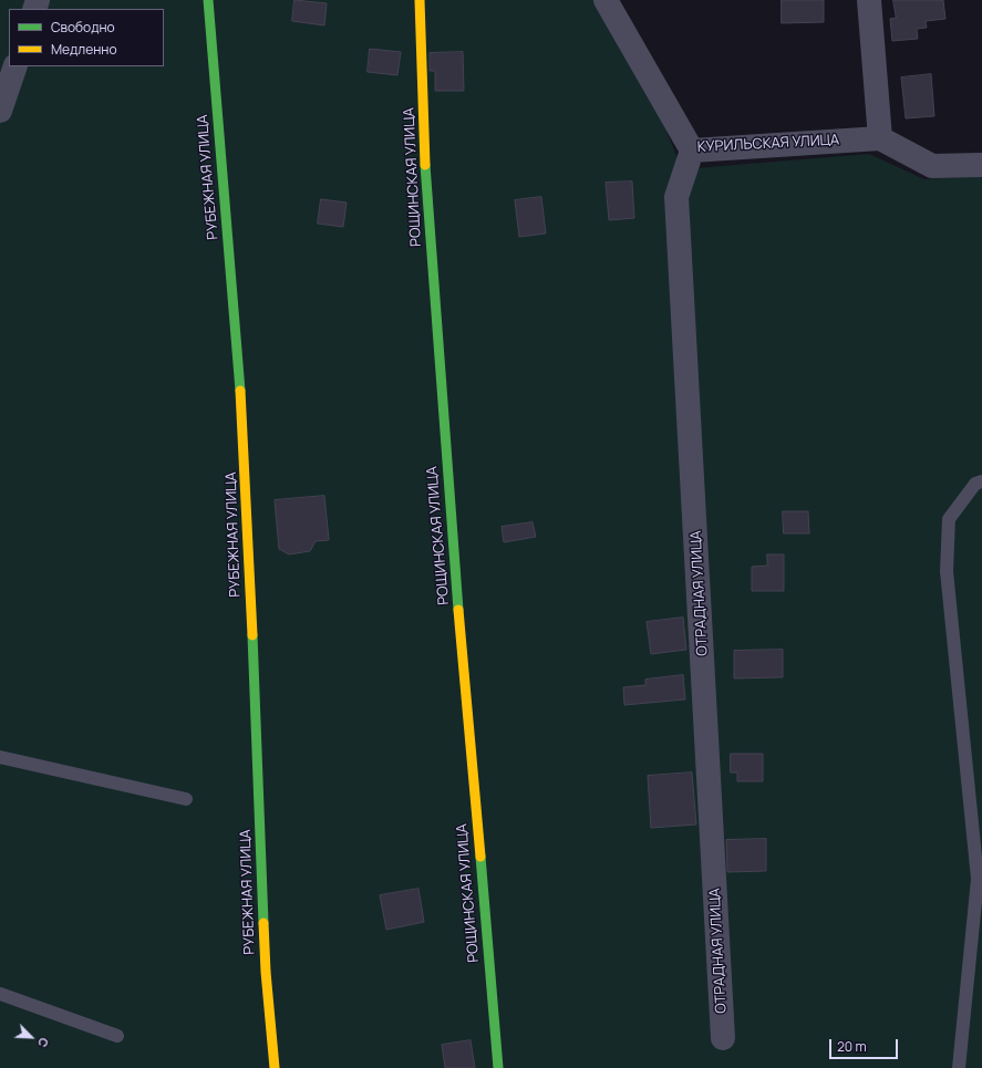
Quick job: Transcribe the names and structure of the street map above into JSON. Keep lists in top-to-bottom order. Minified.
{"streets":{"street":["КУРИЛЬСКАЯ УЛИЦА","РУБЕЖНАЯ УЛИЦА","РОЩИНСКАЯ УЛИЦА","ОТРАДНАЯ УЛИЦА"]},"crossings":[["КУРИЛЬСКАЯ УЛИЦА","ОТРАДНАЯ УЛИЦА"]],"legend":["Свободно","Медленно"],"scale_bar":"20 m","north":"bottom right"}
